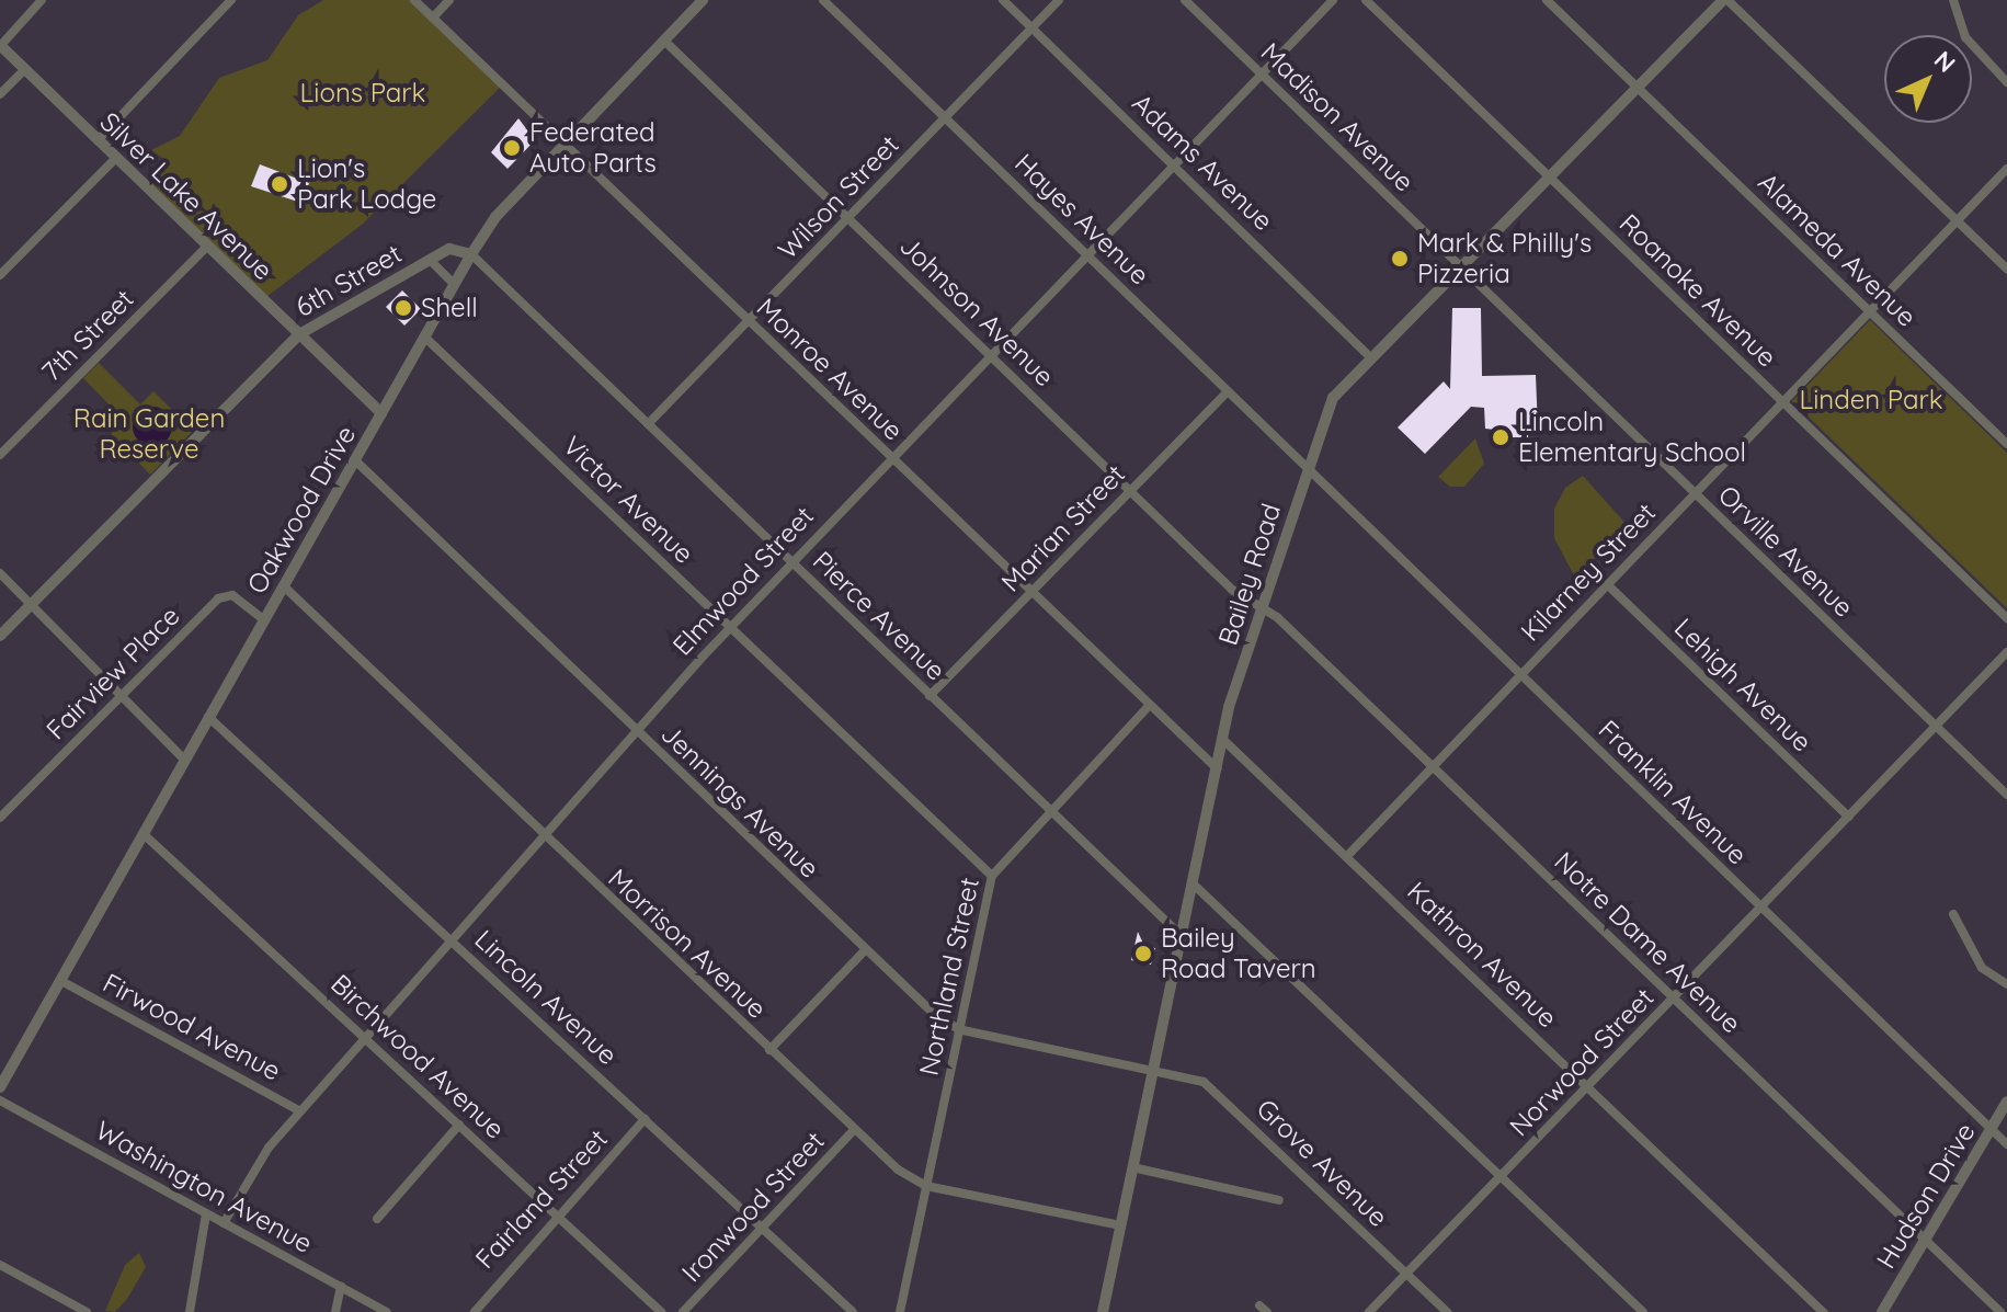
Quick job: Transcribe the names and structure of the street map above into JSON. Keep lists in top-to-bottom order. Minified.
{"streets":{"street":["Madison Avenue","Adams Avenue","Silver Lake Avenue","Wilson Street","Hayes Avenue","Alameda Avenue","6th Street","Roanoke Avenue","Johnson Avenue","7th Street","Monroe Avenue","Victor Avenue","Oakwood Drive","Marian Street","Orville Avenue","Kilarney Street","Bailey Road","Elmwood Street","Pierce Avenue","Fairview Place","Lehigh Avenue","Franklin Avenue","Jennings Avenue","Notre Dame Avenue","Morrison Avenue","Kathron Avenue","Northland Street","Lincoln Avenue","Firwood Avenue","Birchwood Avenue","Norwood Street","Grove Avenue","Washington Avenue","Hudson Drive","Fairland Street","Ironwood Street"]},"crossings":[["Madison Avenue","Orville Avenue"],["Madison Avenue","Bailey Road"],["Madison Avenue","Elmwood Street"],["Adams Avenue","Wilson Street"],["Adams Avenue","Bailey Road"],["Adams Avenue","Elmwood Street"],["Silver Lake Avenue","6th Street"],["Silver Lake Avenue","7th Street"],["Silver Lake Avenue","Oakwood Drive"],["Wilson Street","Hayes Avenue"],["Wilson Street","Johnson Avenue"],["Wilson Street","Monroe Avenue"],["Wilson Street","Pierce Avenue"],["Hayes Avenue","Marian Street"],["Hayes Avenue","Bailey Road"],["Hayes Avenue","Elmwood Street"],["Hayes Avenue","Franklin Avenue"],["Alameda Avenue","Kilarney Street"],["Alameda Avenue","Bailey Road"],["6th Street","Oakwood Drive"],["6th Street","Pierce Avenue"],["Roanoke Avenue","Kilarney Street"],["Roanoke Avenue","Bailey Road"],["Johnson Avenue","Oakwood Drive"],["Johnson Avenue","Marian Street"],["Johnson Avenue","Bailey Road"],["Johnson Avenue","Elmwood Street"],["Johnson Avenue","Notre Dame Avenue"],["Monroe Avenue","Oakwood Drive"],["Monroe Avenue","Marian Street"],["Monroe Avenue","Bailey Road"],["Monroe Avenue","Elmwood Street"],["Monroe Avenue","Northland Street"],["Victor Avenue","Oakwood Drive"],["Victor Avenue","Elmwood Street"],["Victor Avenue","Northland Street"],["Oakwood Drive","Pierce Avenue"],["Oakwood Drive","Fairview Place"],["Oakwood Drive","Jennings Avenue"],["Oakwood Drive","Morrison Avenue"],["Oakwood Drive","Lincoln Avenue"],["Oakwood Drive","Firwood Avenue"],["Oakwood Drive","Birchwood Avenue"],["Marian Street","Pierce Avenue"],["Orville Avenue","Kilarney Street"],["Orville Avenue","Bailey Road"],["Orville Avenue","Norwood Street"],["Kilarney Street","Lehigh Avenue"],["Kilarney Street","Franklin Avenue"],["Kilarney Street","Notre Dame Avenue"],["Kilarney Street","Kathron Avenue"],["Bailey Road","Pierce Avenue"],["Bailey Road","Franklin Avenue"],["Bailey Road","Jennings Avenue"],["Bailey Road","Notre Dame Avenue"],["Bailey Road","Morrison Avenue"],["Bailey Road","Kathron Avenue"],["Bailey Road","Grove Avenue"],["Elmwood Street","Pierce Avenue"],["Elmwood Street","Jennings Avenue"],["Elmwood Street","Morrison Avenue"],["Elmwood Street","Lincoln Avenue"],["Elmwood Street","Firwood Avenue"],["Elmwood Street","Birchwood Avenue"],["Elmwood Street","Washington Avenue"],["Pierce Avenue","Northland Street"],["Lehigh Avenue","Norwood Street"],["Franklin Avenue","Norwood Street"],["Franklin Avenue","Hudson Drive"],["Jennings Avenue","Northland Street"],["Jennings Avenue","Grove Avenue"],["Notre Dame Avenue","Norwood Street"],["Notre Dame Avenue","Hudson Drive"],["Morrison Avenue","Northland Street"],["Morrison Avenue","Ironwood Street"],["Kathron Avenue","Norwood Street"],["Lincoln Avenue","Fairland Street"],["Lincoln Avenue","Ironwood Street"],["Birchwood Avenue","Fairland Street"],["Norwood Street","Grove Avenue"]],"parks":["Lions Park","Linden Park","Rain Garden Reserve"],"places":["Federated Auto Parts","Lion's Park Lodge","Mark & Philly's Pizzeria","Shell","Lincoln Elementary School","Bailey Road Tavern"],"north":"top right"}
